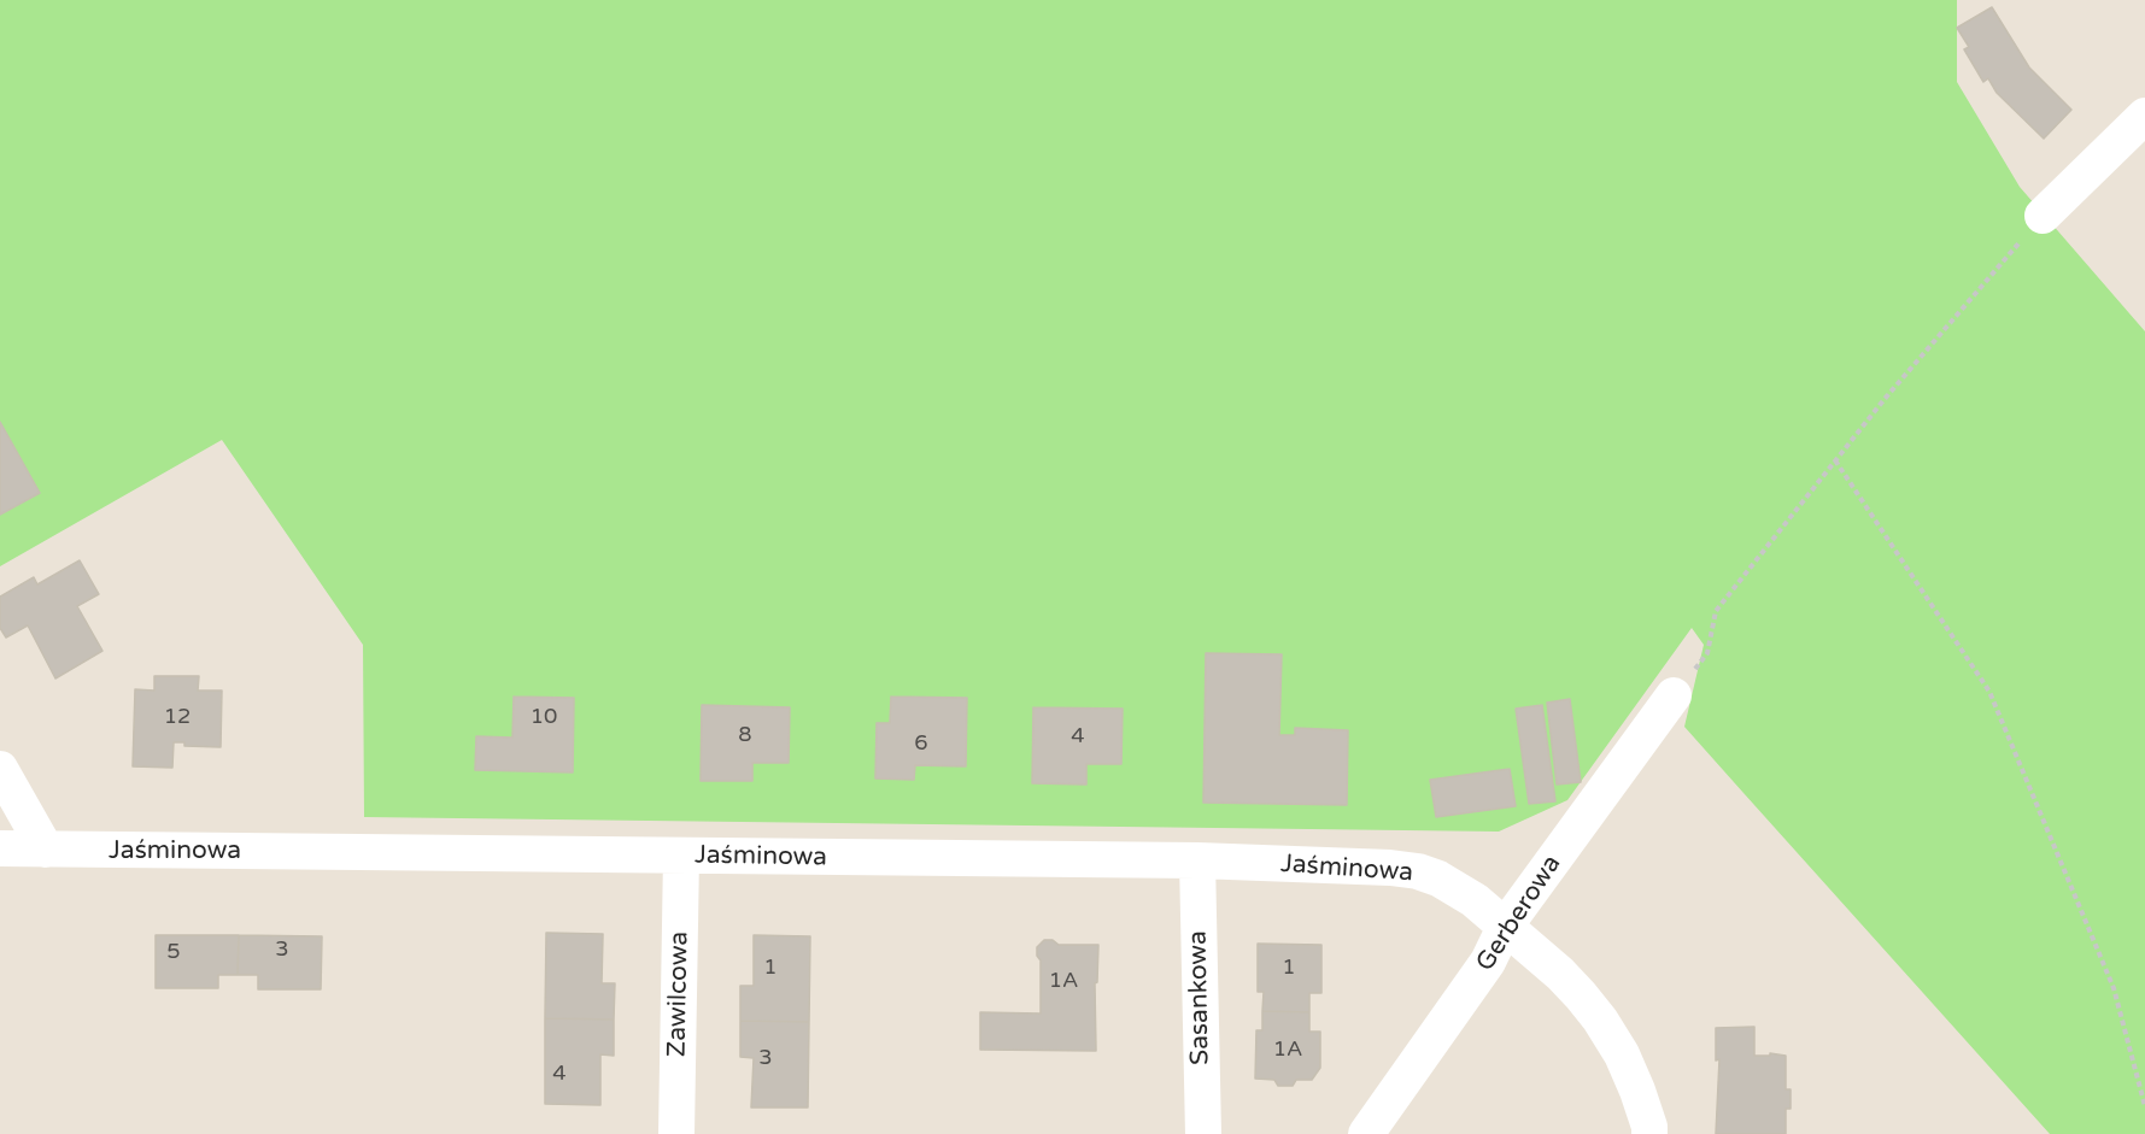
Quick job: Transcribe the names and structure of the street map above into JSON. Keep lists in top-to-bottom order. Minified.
{"streets":{"street":["Jaśminowa","Gerberowa","Zawilcowa","Sasankowa"]},"crossings":[["Jaśminowa","Gerberowa"],["Jaśminowa","Zawilcowa"],["Jaśminowa","Sasankowa"]],"house_numbers":["12","10","8","4","6","3","5","1","1","1A","1A","3","4"]}
